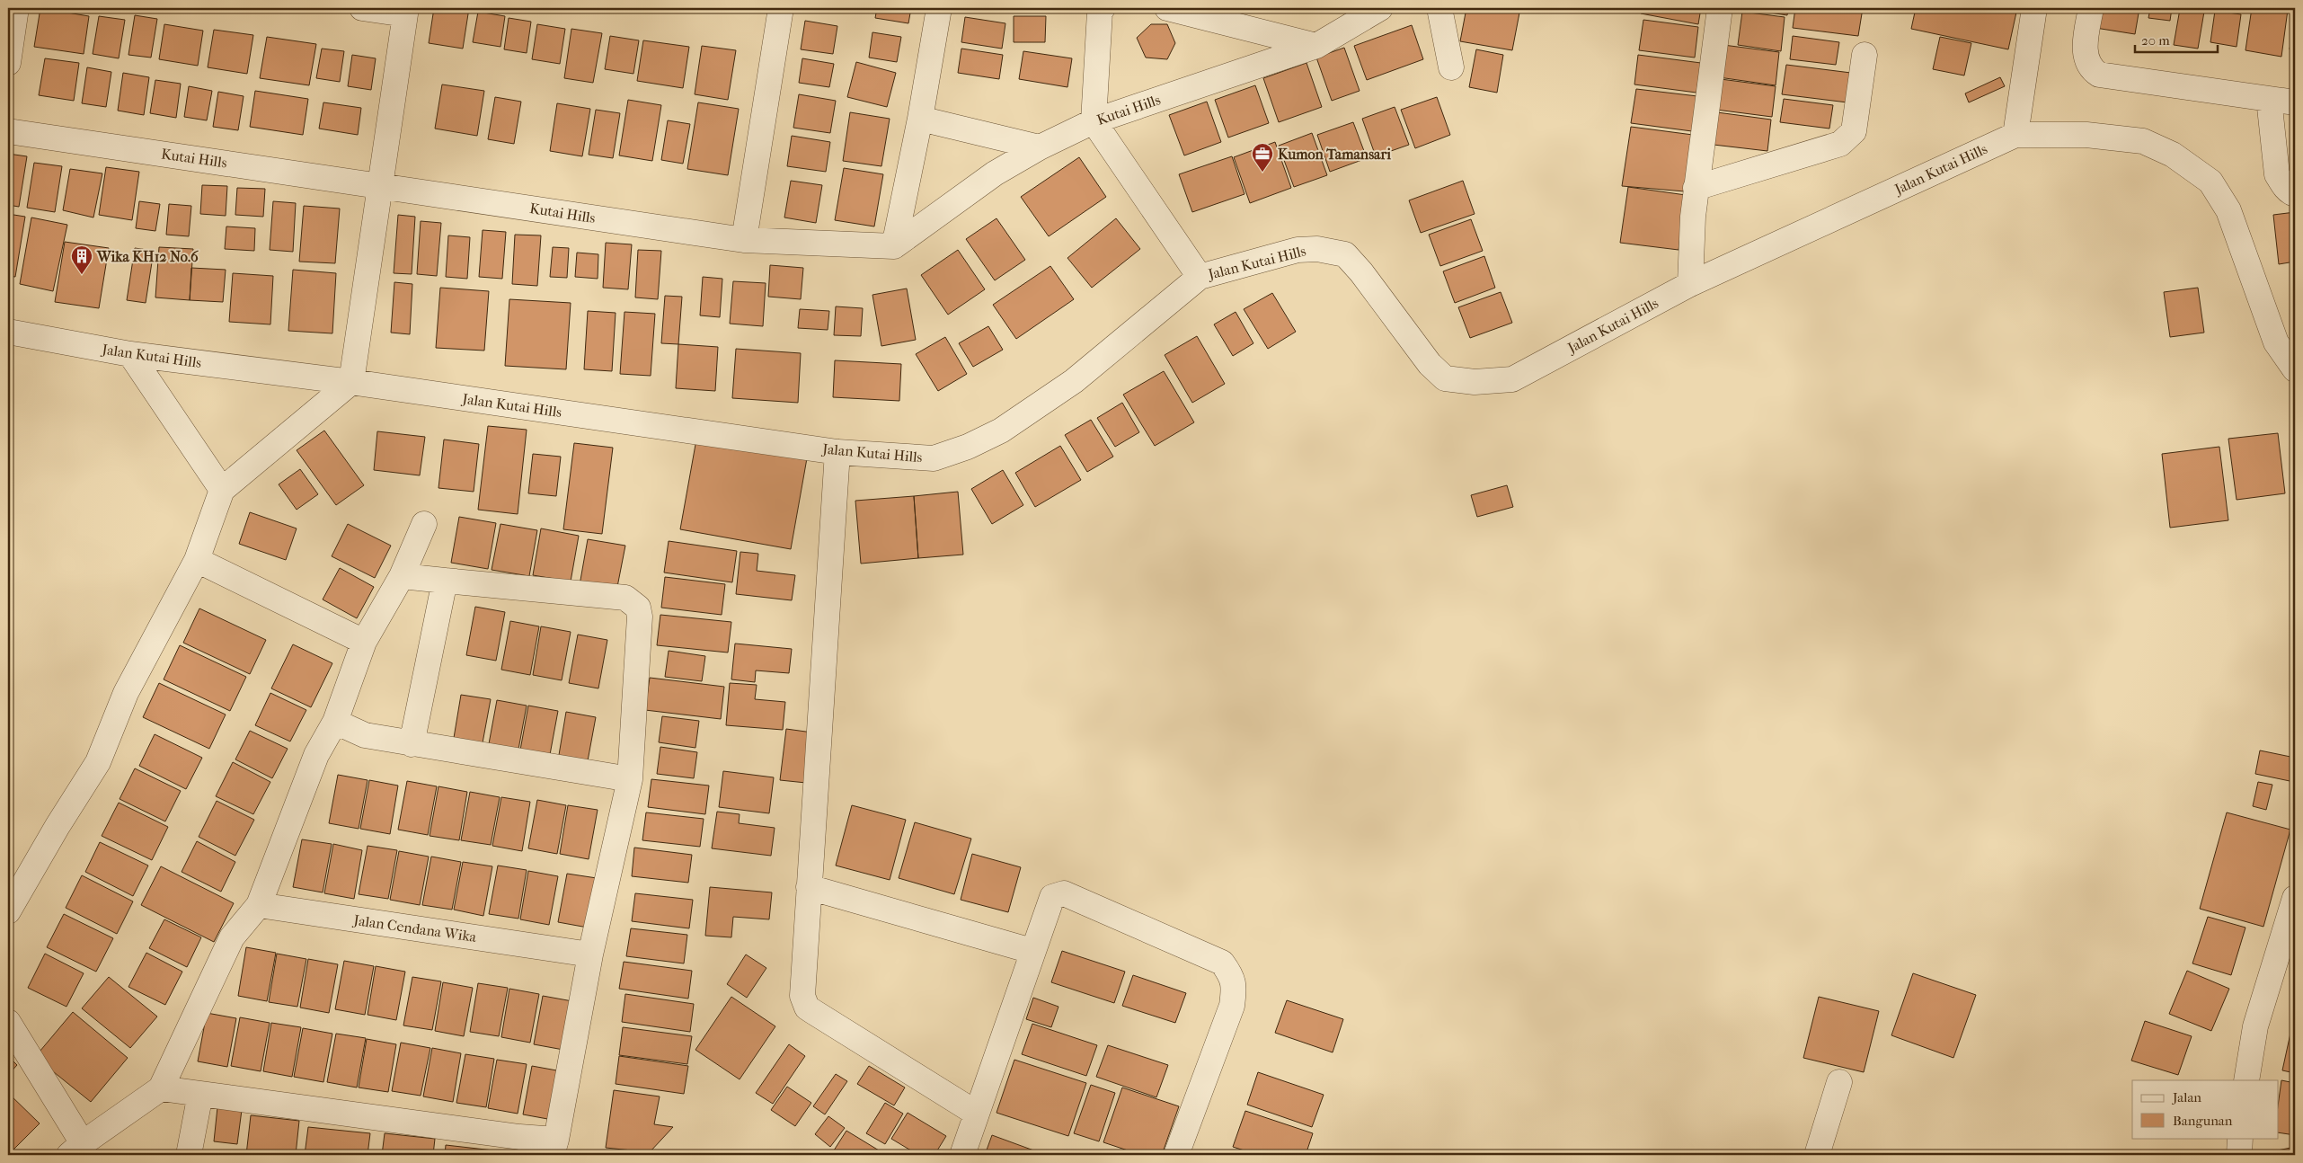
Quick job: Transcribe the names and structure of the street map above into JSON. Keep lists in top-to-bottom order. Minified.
{"streets":{"street":["Kutai Hills","Jalan Kutai Hills","Jalan Cendana Wika"]},"places":{"office":["Kumon Tamansari"],"building":["Wika KH12 No.6"]},"legend":["Jalan","Bangunan"],"scale_bar":"20 m"}
